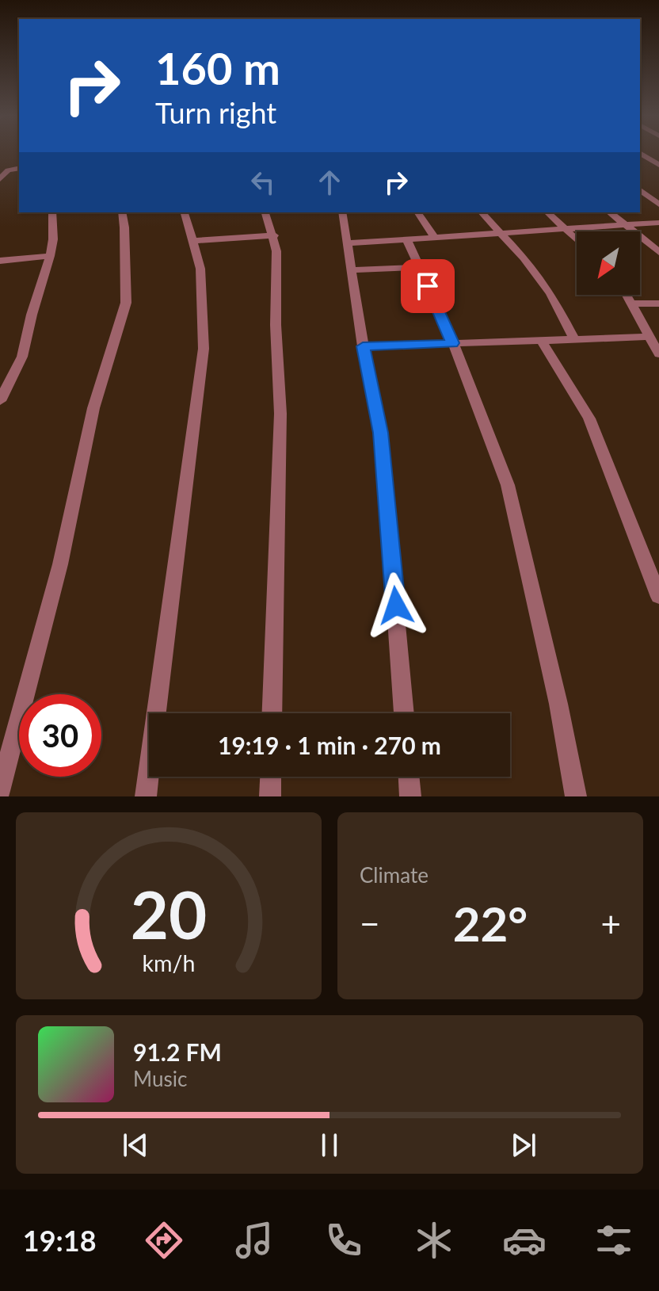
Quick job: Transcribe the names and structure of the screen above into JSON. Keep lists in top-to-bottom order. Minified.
{"north":"bottom left","page":{"turn":["160 m","Turn right"],"limit":"30","trip":"19:19 · 1 min · 270 m","tile":"Climate","heat":["−","22°","+"],"song":["91.2 FM","Music"],"tabs":"19:18","gauge":["20","km/h"]}}
